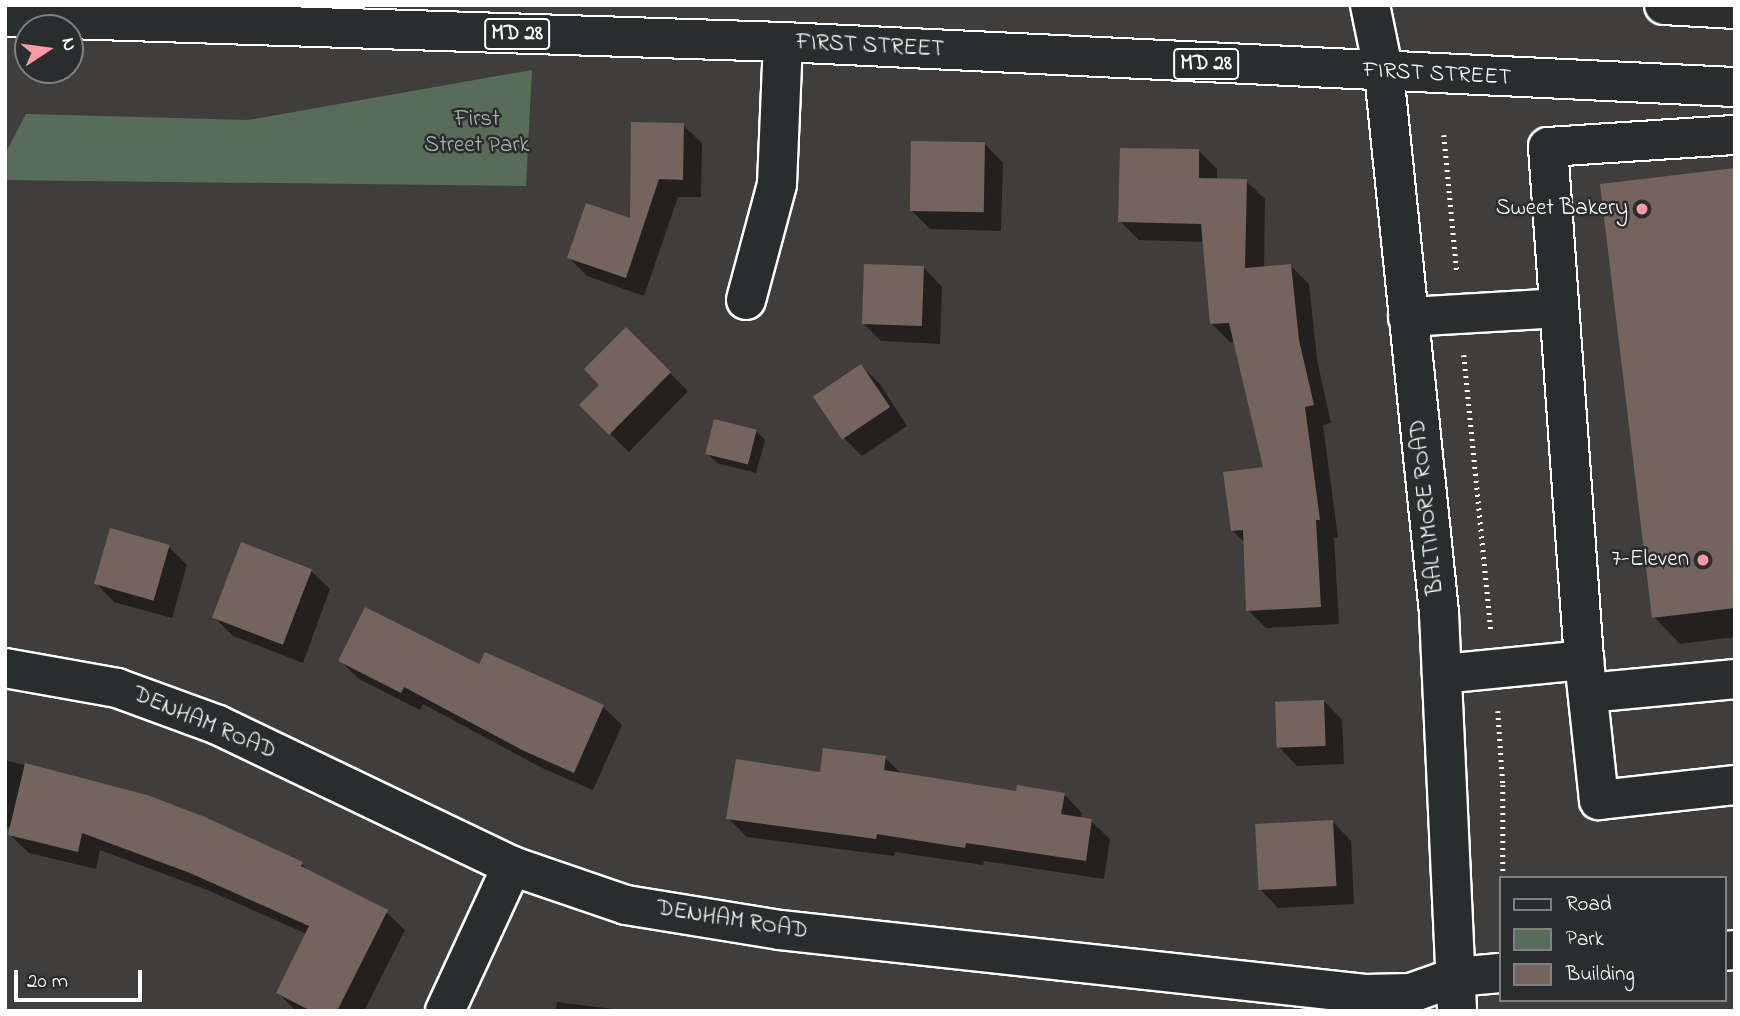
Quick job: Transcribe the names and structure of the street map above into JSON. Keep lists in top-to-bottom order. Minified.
{"streets":{"street":["MD 28","FIRST STREET","BALTIMORE ROAD","DENHAM ROAD"]},"crossings":[["FIRST STREET","BALTIMORE ROAD"],["BALTIMORE ROAD","DENHAM ROAD"]],"parks":["First Street Park"],"places":["Sweet Bakery","7-Eleven"],"legend":["Road","Park","Building"],"scale_bar":"20 m","north":"right"}
